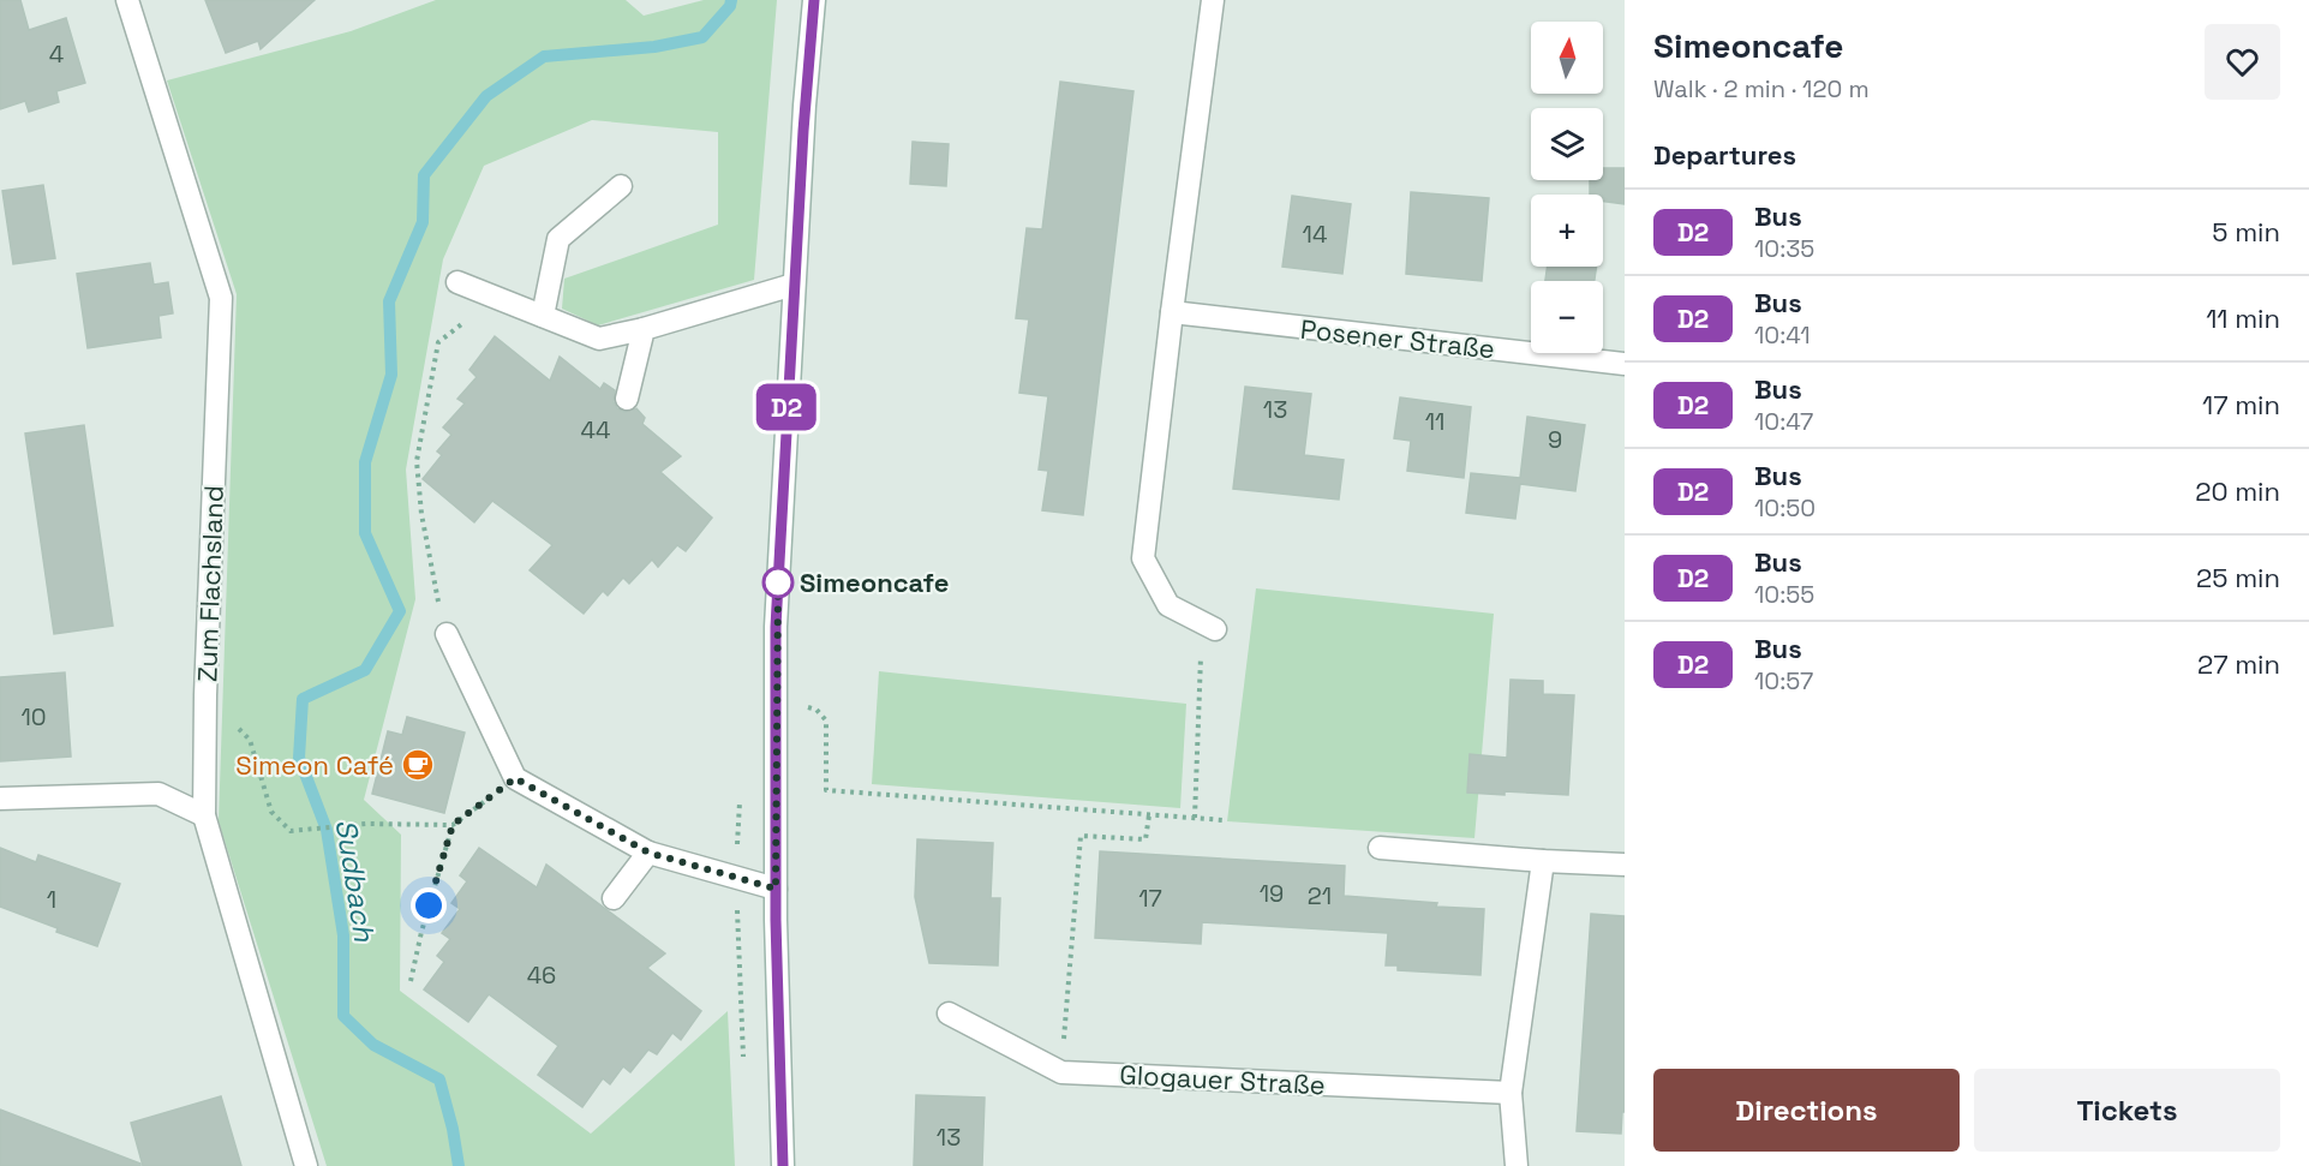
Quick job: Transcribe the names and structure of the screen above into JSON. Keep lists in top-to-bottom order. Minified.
{"streets":{"street":["Posener Straße","Zum Flachsland","Glogauer Straße"]},"water":["Sudbach"],"places":{"other":["Simeoncafe"],"cafe":["Simeon Café"]},"lines":["bus line D2"],"house_numbers":["4","14","13","11","44","9","10","19","21","17","1","46","13"],"north":"top","page":{"on_map":"D2","heading":[["Simeoncafe","Walk · 2 min · 120 m"],"Departures"],"map_buttons":["+","−"],"list":[{"mark":"D2","name":"Bus","note":"10:35","value":"5 min"},{"mark":"D2","name":"Bus","note":"10:41","value":"11 min"},{"mark":"D2","name":"Bus","note":"10:47","value":"17 min"},{"mark":"D2","name":"Bus","note":"10:50","value":"20 min"},{"mark":"D2","name":"Bus","note":"10:55","value":"25 min"},{"mark":"D2","name":"Bus","note":"10:57","value":"27 min"}],"buttons":["Directions","Tickets"]}}
